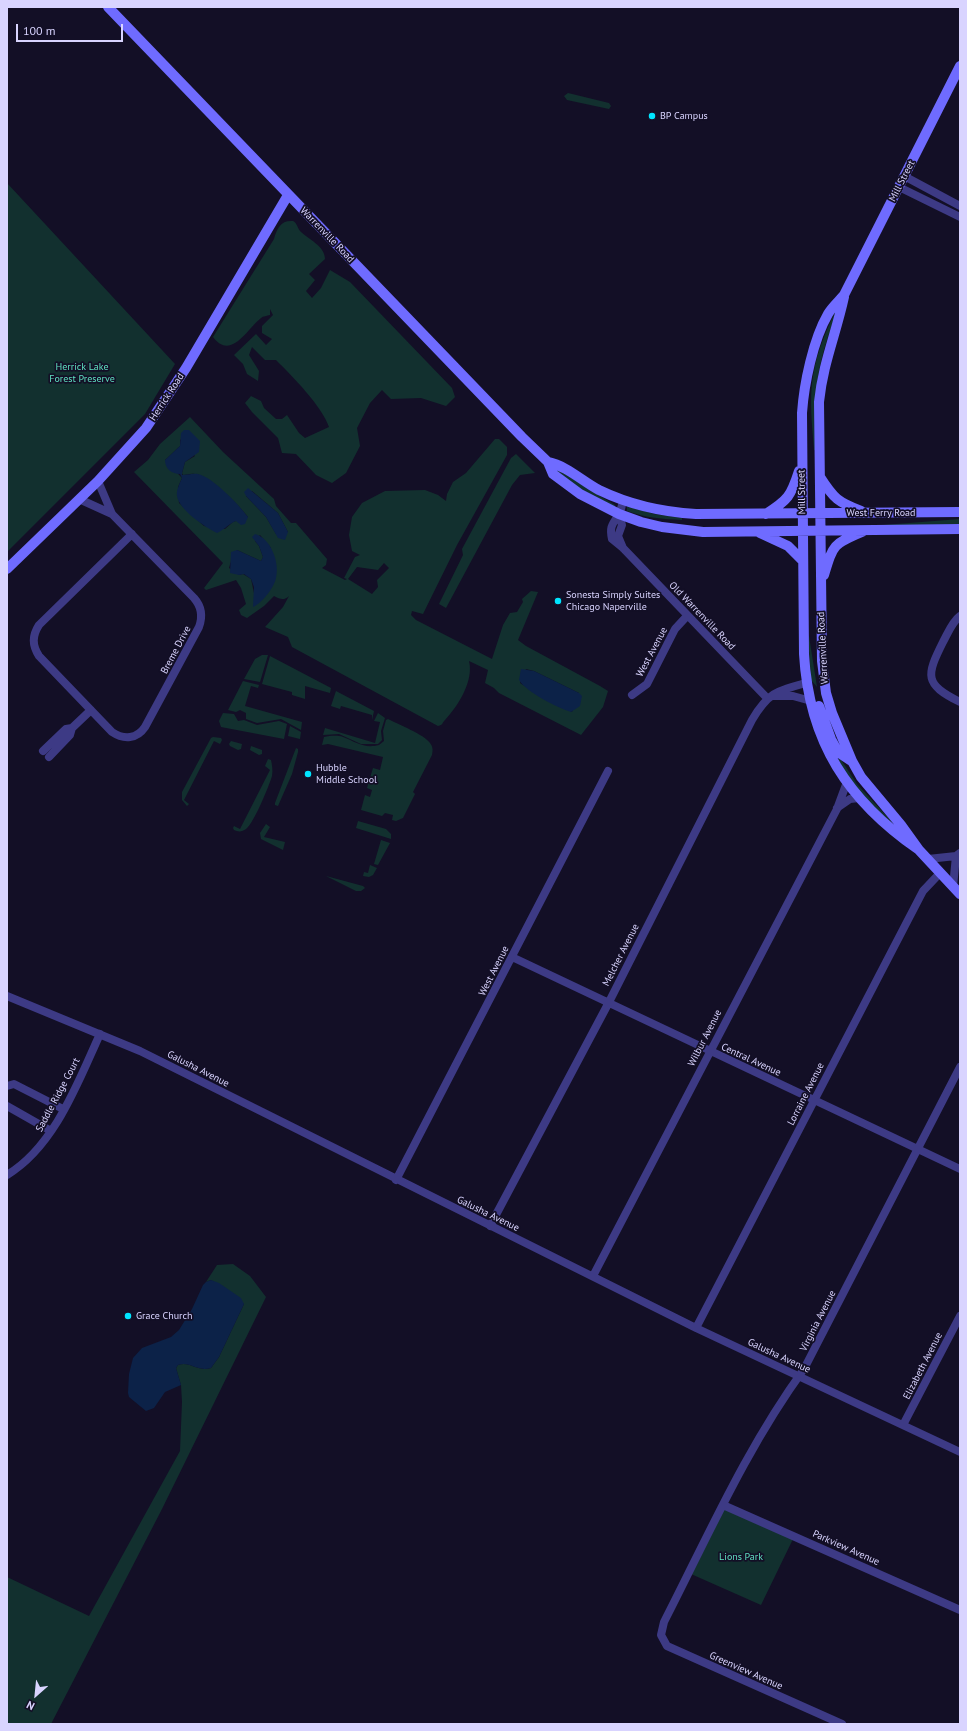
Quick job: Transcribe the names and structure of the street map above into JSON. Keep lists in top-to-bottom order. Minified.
{"streets":{"main road":["Mill Street","Warrenville Road","Herrick Road","West Ferry Road"],"street":["Old Warrenville Road","Breme Drive","West Avenue","Melcher Avenue","Wilbur Avenue","Central Avenue","Galusha Avenue","Lorraine Avenue","Saddle Ridge Court","Virginia Avenue","Elizabeth Avenue","Parkview Avenue","Greenview Avenue"]},"crossings":[["Mill Street","Warrenville Road"],["Mill Street","West Ferry Road"],["Warrenville Road","Herrick Road"],["Warrenville Road","West Ferry Road"],["Warrenville Road","Old Warrenville Road"],["Warrenville Road","Wilbur Avenue"],["Warrenville Road","Lorraine Avenue"],["Herrick Road","Breme Drive"],["Old Warrenville Road","West Avenue"],["Old Warrenville Road","Melcher Avenue"],["West Avenue","Central Avenue"],["West Avenue","Galusha Avenue"],["Melcher Avenue","Central Avenue"],["Melcher Avenue","Galusha Avenue"],["Wilbur Avenue","Central Avenue"],["Wilbur Avenue","Galusha Avenue"],["Central Avenue","Lorraine Avenue"],["Central Avenue","Virginia Avenue"],["Galusha Avenue","Lorraine Avenue"],["Galusha Avenue","Saddle Ridge Court"],["Galusha Avenue","Virginia Avenue"],["Galusha Avenue","Elizabeth Avenue"],["Virginia Avenue","Parkview Avenue"],["Virginia Avenue","Greenview Avenue"]],"parks":["Herrick Lake Forest Preserve","Lions Park"],"places":["BP Campus","Sonesta Simply Suites Chicago Naperville","Hubble Middle School","Grace Church"],"scale_bar":"100 m","north":"bottom left"}
